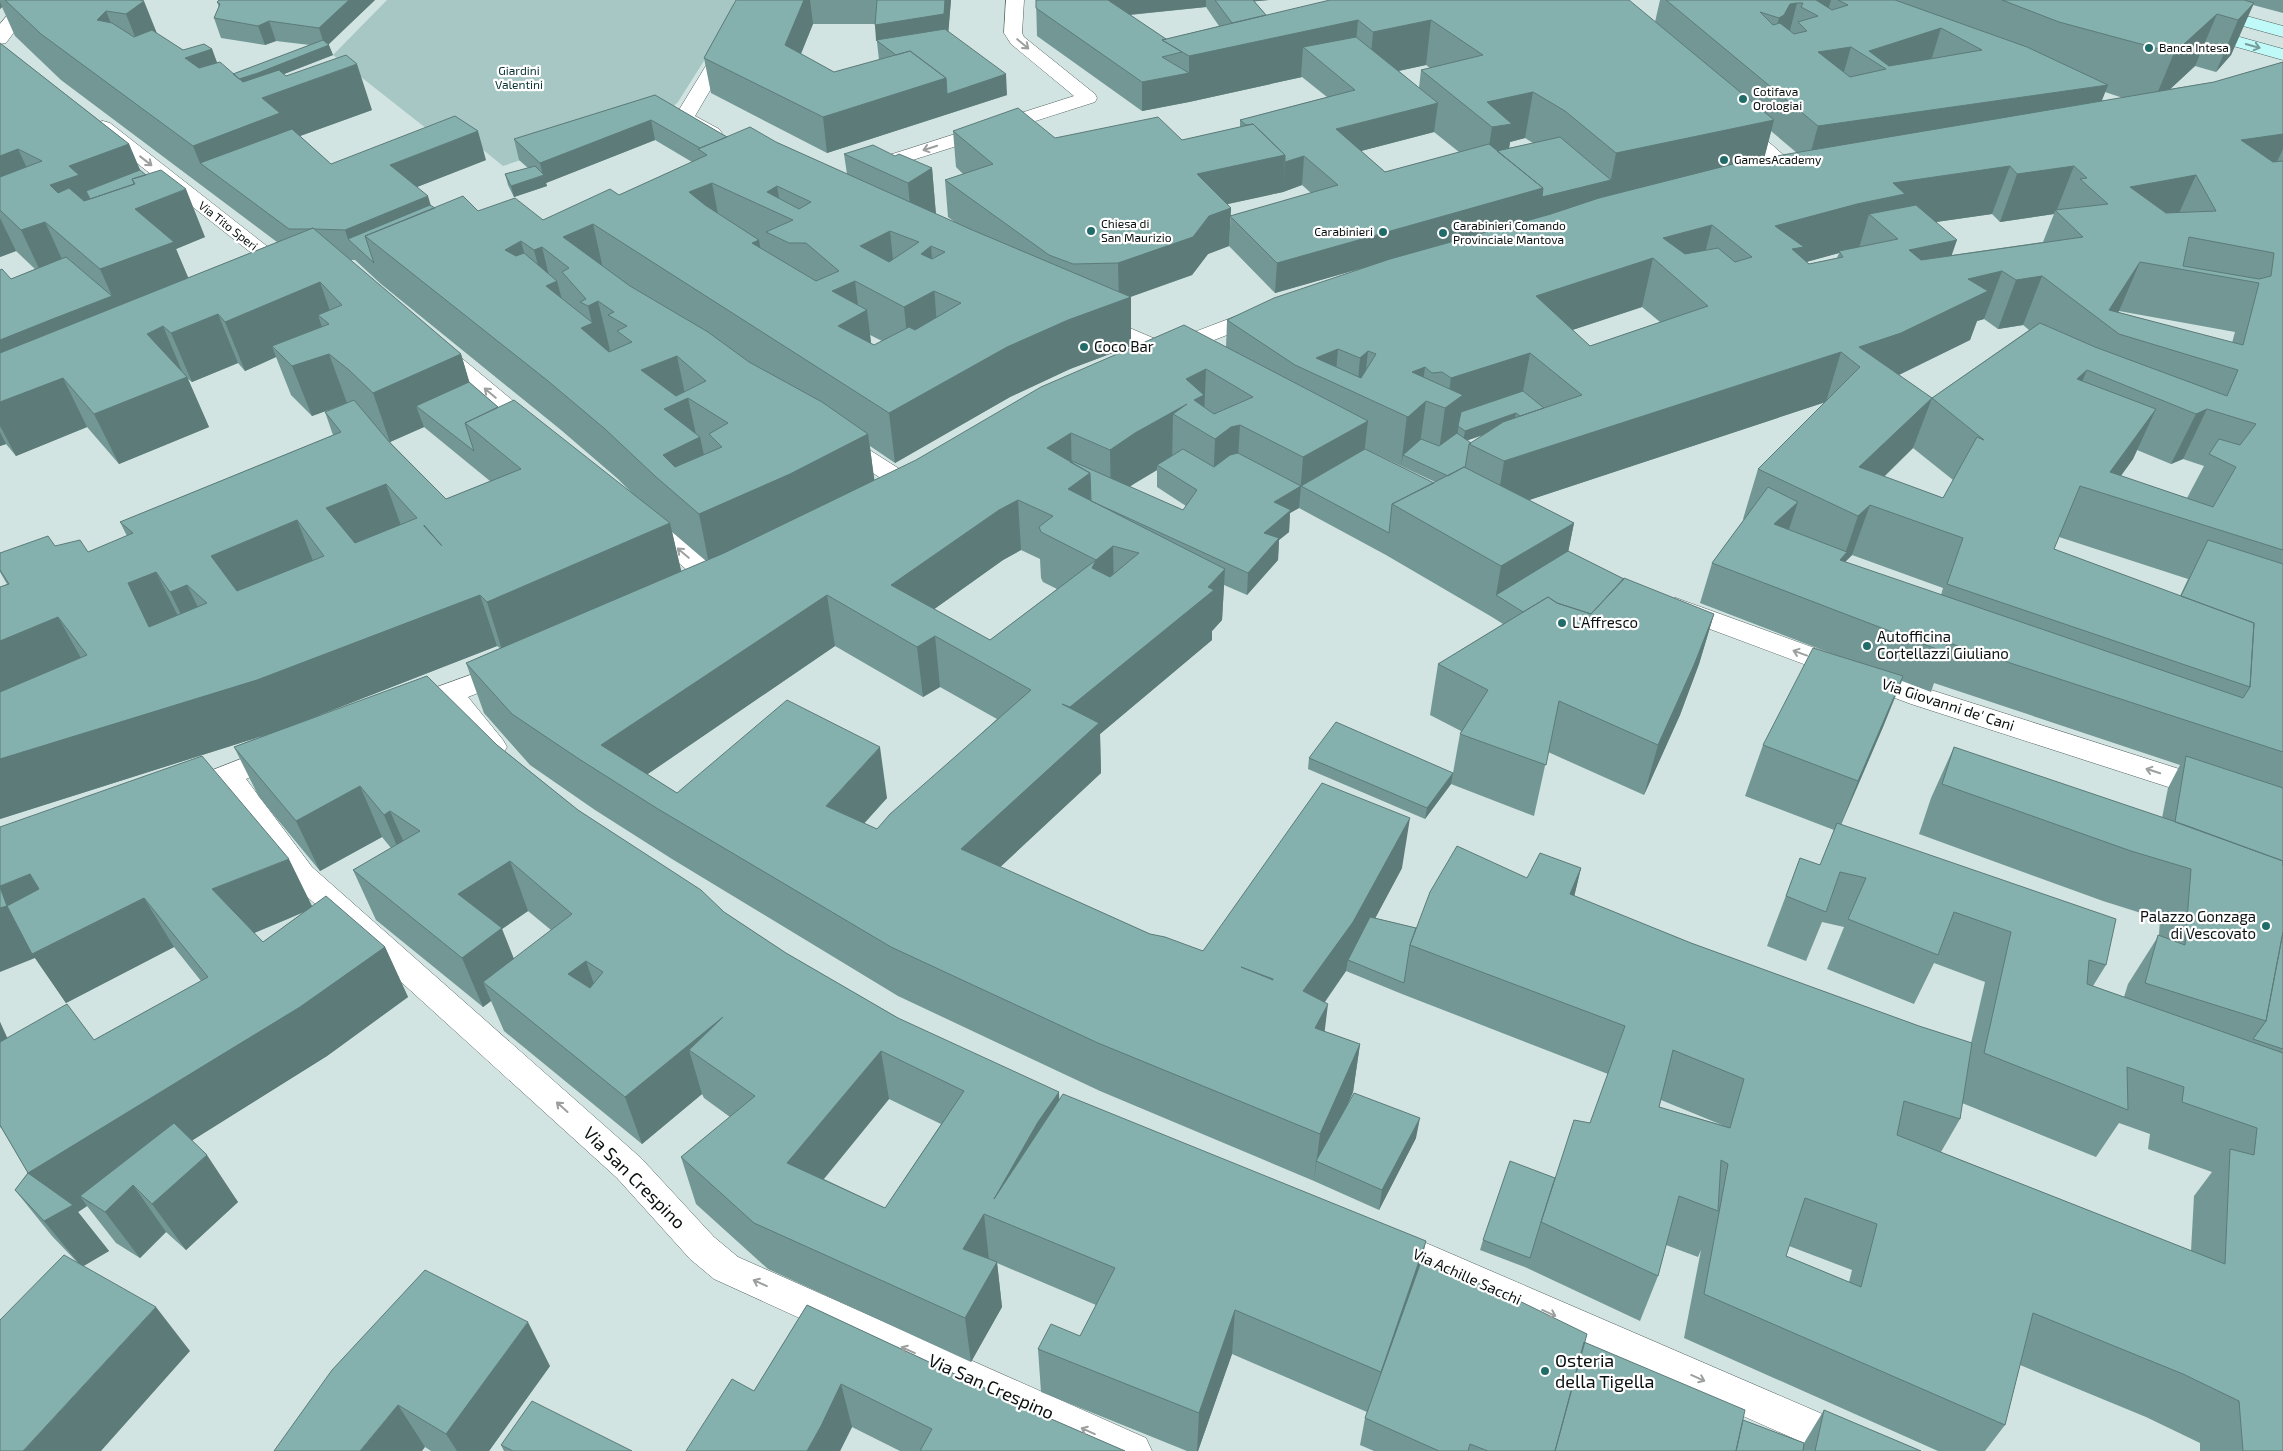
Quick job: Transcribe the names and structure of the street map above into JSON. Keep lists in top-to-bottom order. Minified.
{"streets":{"street":["Via Tito Speri","Via Giovanni de' Cani","Via San Crespino","Via Achille Sacchi"]},"one_way":["Via Tito Speri","Via Giovanni de' Cani","Via San Crespino","Via Achille Sacchi"],"parks":["Giardini Valentini"],"places":["Banca Intesa","Cotifava Orologiai","GamesAcademy","Chiesa di San Maurizio","Carabinieri","Carabinieri Comando Provinciale Mantova","Coco Bar","L'Affresco","Autofficina Cortellazzi Giuliano","Palazzo Gonzaga di Vescovato","Osteria della Tigella"]}
